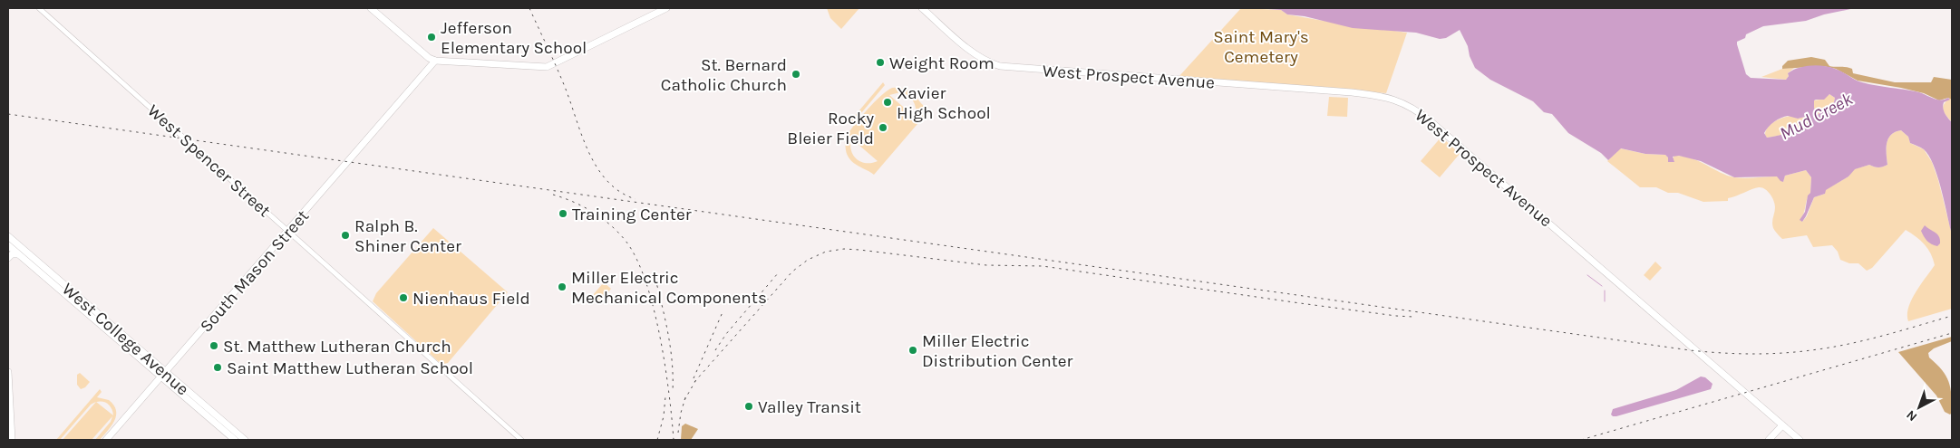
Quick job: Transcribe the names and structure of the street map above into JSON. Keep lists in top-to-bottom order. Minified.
{"streets":{"main road":["West Prospect Avenue","South Mason Street","West College Avenue"],"street":["West Spencer Street"]},"crossings":[["West Spencer Street","South Mason Street"],["South Mason Street","West College Avenue"]],"water":["Mud Creek"],"parks":["Saint Mary's Cemetery"],"places":["Jefferson Elementary School","Weight Room","St. Bernard Catholic Church","Xavier High School","Rocky Bleier Field","Training Center","Ralph B. Shiner Center","Miller Electric Mechanical Components","Nienhaus Field","St. Matthew Lutheran Church","Miller Electric Distribution Center","Saint Matthew Lutheran School","Valley Transit"],"north":"bottom left"}
